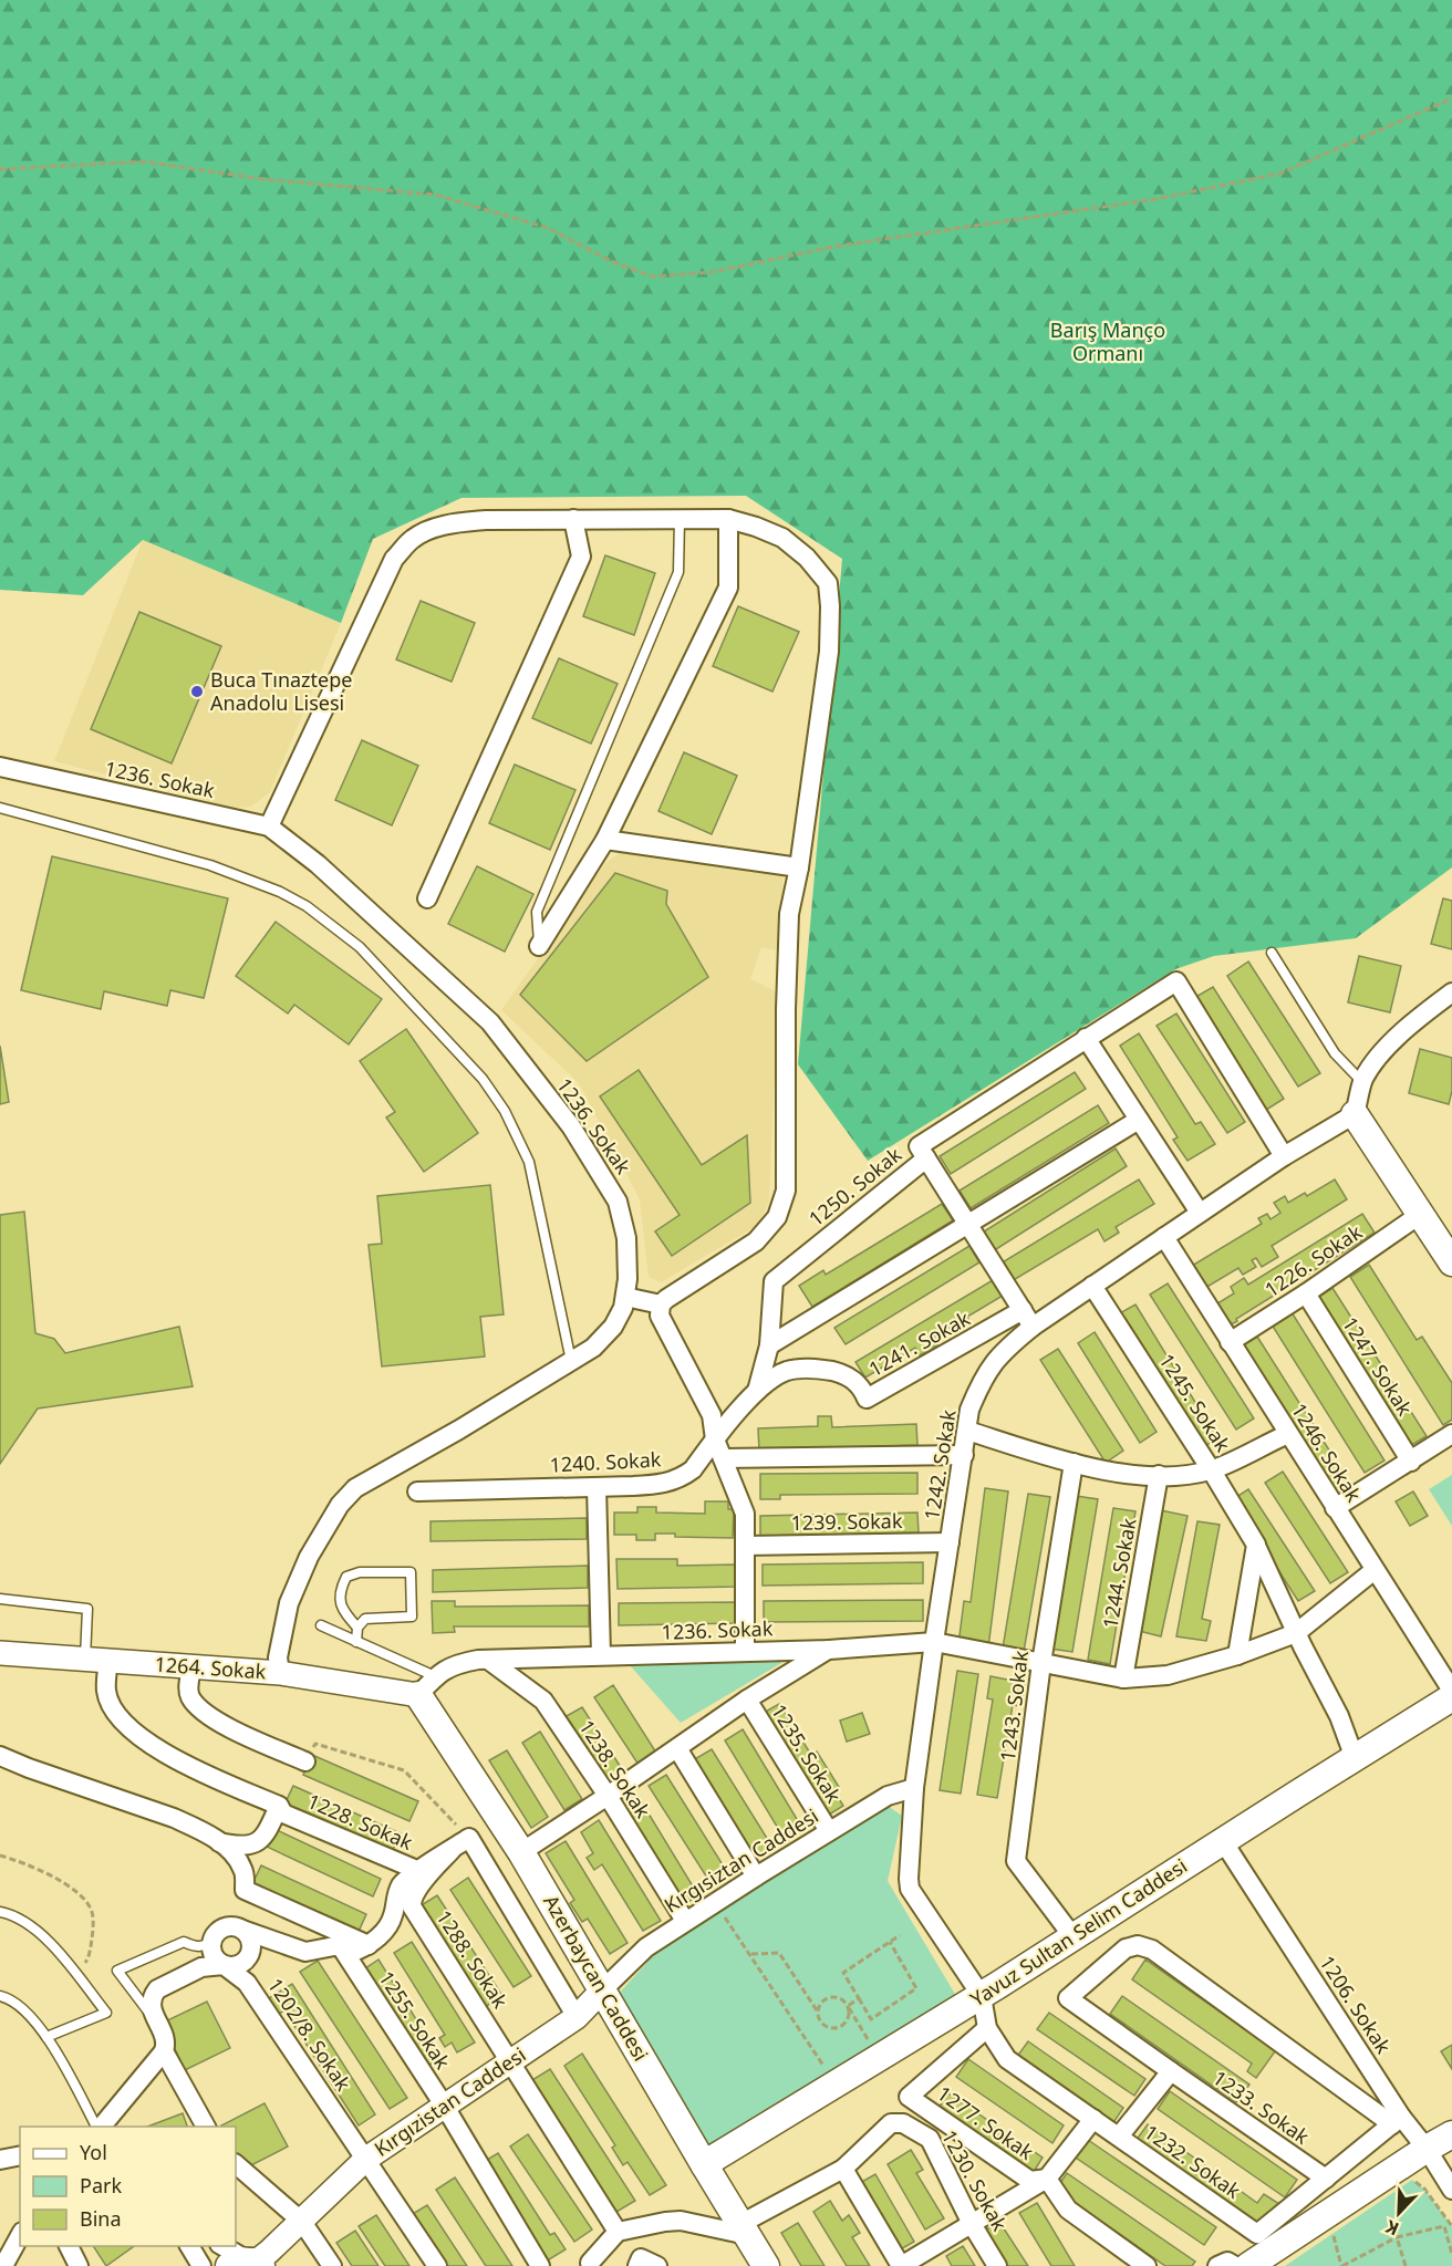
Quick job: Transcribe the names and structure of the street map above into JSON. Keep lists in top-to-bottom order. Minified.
{"streets":{"main road":["Yavuz Sultan Selim Caddesi","Azerbaycan Caddesi"],"street":["1236. Sokak","1250. Sokak","1226. Sokak","1241. Sokak","1247. Sokak","1245. Sokak","1246. Sokak","1240. Sokak","1242. Sokak","1239. Sokak","1244. Sokak","1264. Sokak","1243. Sokak","1235. Sokak","1238. Sokak","1228. Sokak","Kırgısiztan Caddesi","1288. Sokak","1206. Sokak","1255. Sokak","1202/8. Sokak","Kırgızistan Caddesi","1233. Sokak","1277. Sokak","1232. Sokak","1230. Sokak"]},"crossings":[["1236. Sokak","1245. Sokak"],["1236. Sokak","1246. Sokak"],["1236. Sokak","1242. Sokak"],["1236. Sokak","1244. Sokak"],["1236. Sokak","1264. Sokak"],["1236. Sokak","1243. Sokak"],["1236. Sokak","1235. Sokak"],["1236. Sokak","1238. Sokak"],["1236. Sokak","Azerbaycan Caddesi"],["1250. Sokak","1241. Sokak"],["1250. Sokak","1242. Sokak"],["1226. Sokak","1247. Sokak"],["1226. Sokak","1246. Sokak"],["1241. Sokak","1240. Sokak"],["1245. Sokak","1242. Sokak"],["1245. Sokak","Yavuz Sultan Selim Caddesi"],["1246. Sokak","1242. Sokak"],["1242. Sokak","1239. Sokak"],["1242. Sokak","Kırgısiztan Caddesi"],["1242. Sokak","Yavuz Sultan Selim Caddesi"],["1242. Sokak","1232. Sokak"],["1264. Sokak","1228. Sokak"],["1264. Sokak","Azerbaycan Caddesi"],["1243. Sokak","Yavuz Sultan Selim Caddesi"],["1235. Sokak","Kırgısiztan Caddesi"],["1238. Sokak","Kırgısiztan Caddesi"],["Kırgısiztan Caddesi","Azerbaycan Caddesi"],["Kırgısiztan Caddesi","Kırgızistan Caddesi"],["Yavuz Sultan Selim Caddesi","Azerbaycan Caddesi"],["Yavuz Sultan Selim Caddesi","1206. Sokak"],["Yavuz Sultan Selim Caddesi","1232. Sokak"],["1288. Sokak","Kırgızistan Caddesi"],["Azerbaycan Caddesi","Kırgızistan Caddesi"],["1206. Sokak","1233. Sokak"],["1206. Sokak","1232. Sokak"],["1255. Sokak","Kırgızistan Caddesi"],["1202/8. Sokak","Kırgızistan Caddesi"],["1233. Sokak","1232. Sokak"],["1277. Sokak","1232. Sokak"]],"parks":["Barış Manço Ormanı"],"places":["Buca Tınaztepe Anadolu Lisesi"],"legend":["Yol","Park","Bina"],"north":"bottom left"}
